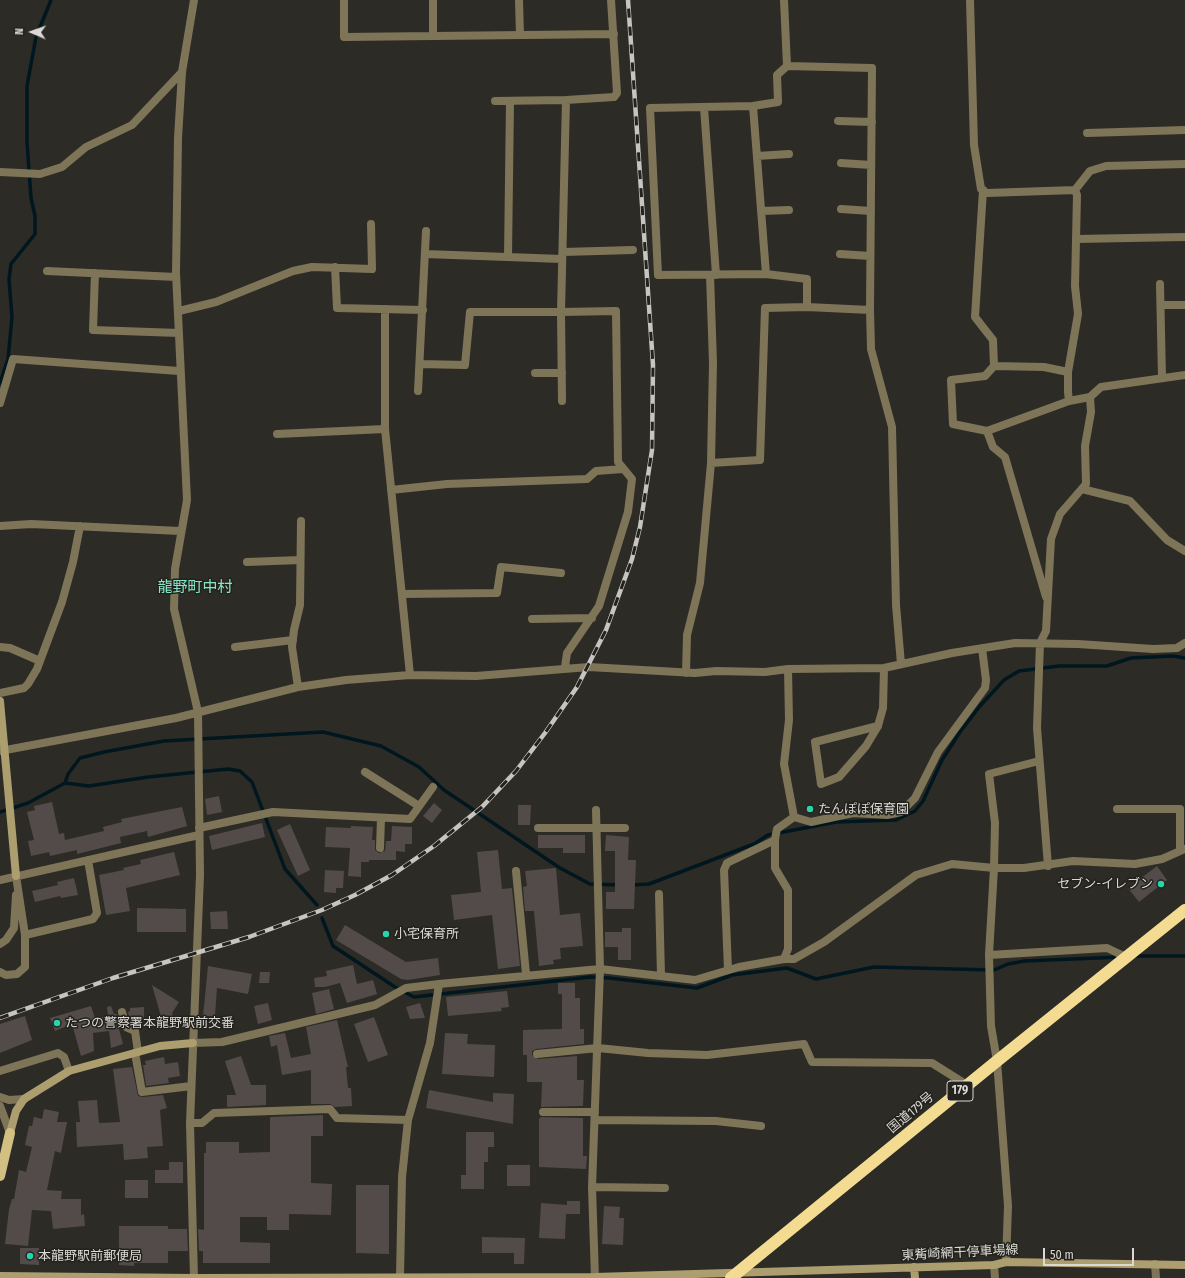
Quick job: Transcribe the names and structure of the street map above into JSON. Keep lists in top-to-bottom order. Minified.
{"streets":{"highway":["179","国道179号"],"street":["東觜崎網干停車場線"]},"crossings":[["国道179号","東觜崎網干停車場線"]],"districts":["龍野町中村"],"places":["たんぽぽ保育園","セブン-イレブン","小宅保育所","たつの警察署本龍野駅前交番","本龍野駅前郵便局"],"scale_bar":"50 m","north":"left"}
